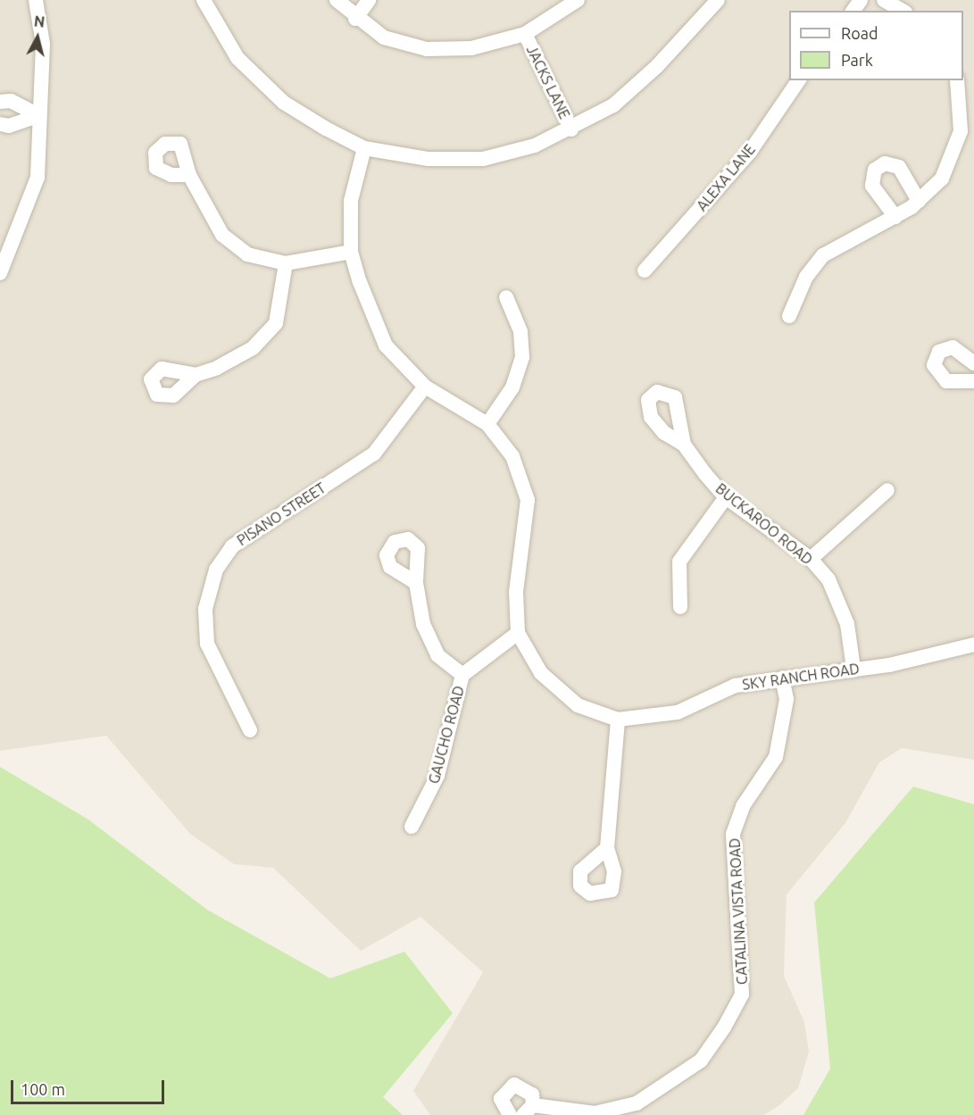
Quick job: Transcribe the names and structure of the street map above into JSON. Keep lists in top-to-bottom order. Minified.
{"streets":{"street":["JACKS LANE","ALEXA LANE","PISANO STREET","BUCKAROO ROAD","SKY RANCH ROAD","GAUCHO ROAD","CATALINA VISTA ROAD"]},"crossings":[["PISANO STREET","SKY RANCH ROAD"],["BUCKAROO ROAD","SKY RANCH ROAD"],["SKY RANCH ROAD","GAUCHO ROAD"],["SKY RANCH ROAD","CATALINA VISTA ROAD"]],"legend":["Road","Park"],"scale_bar":"100 m","north":"top"}
